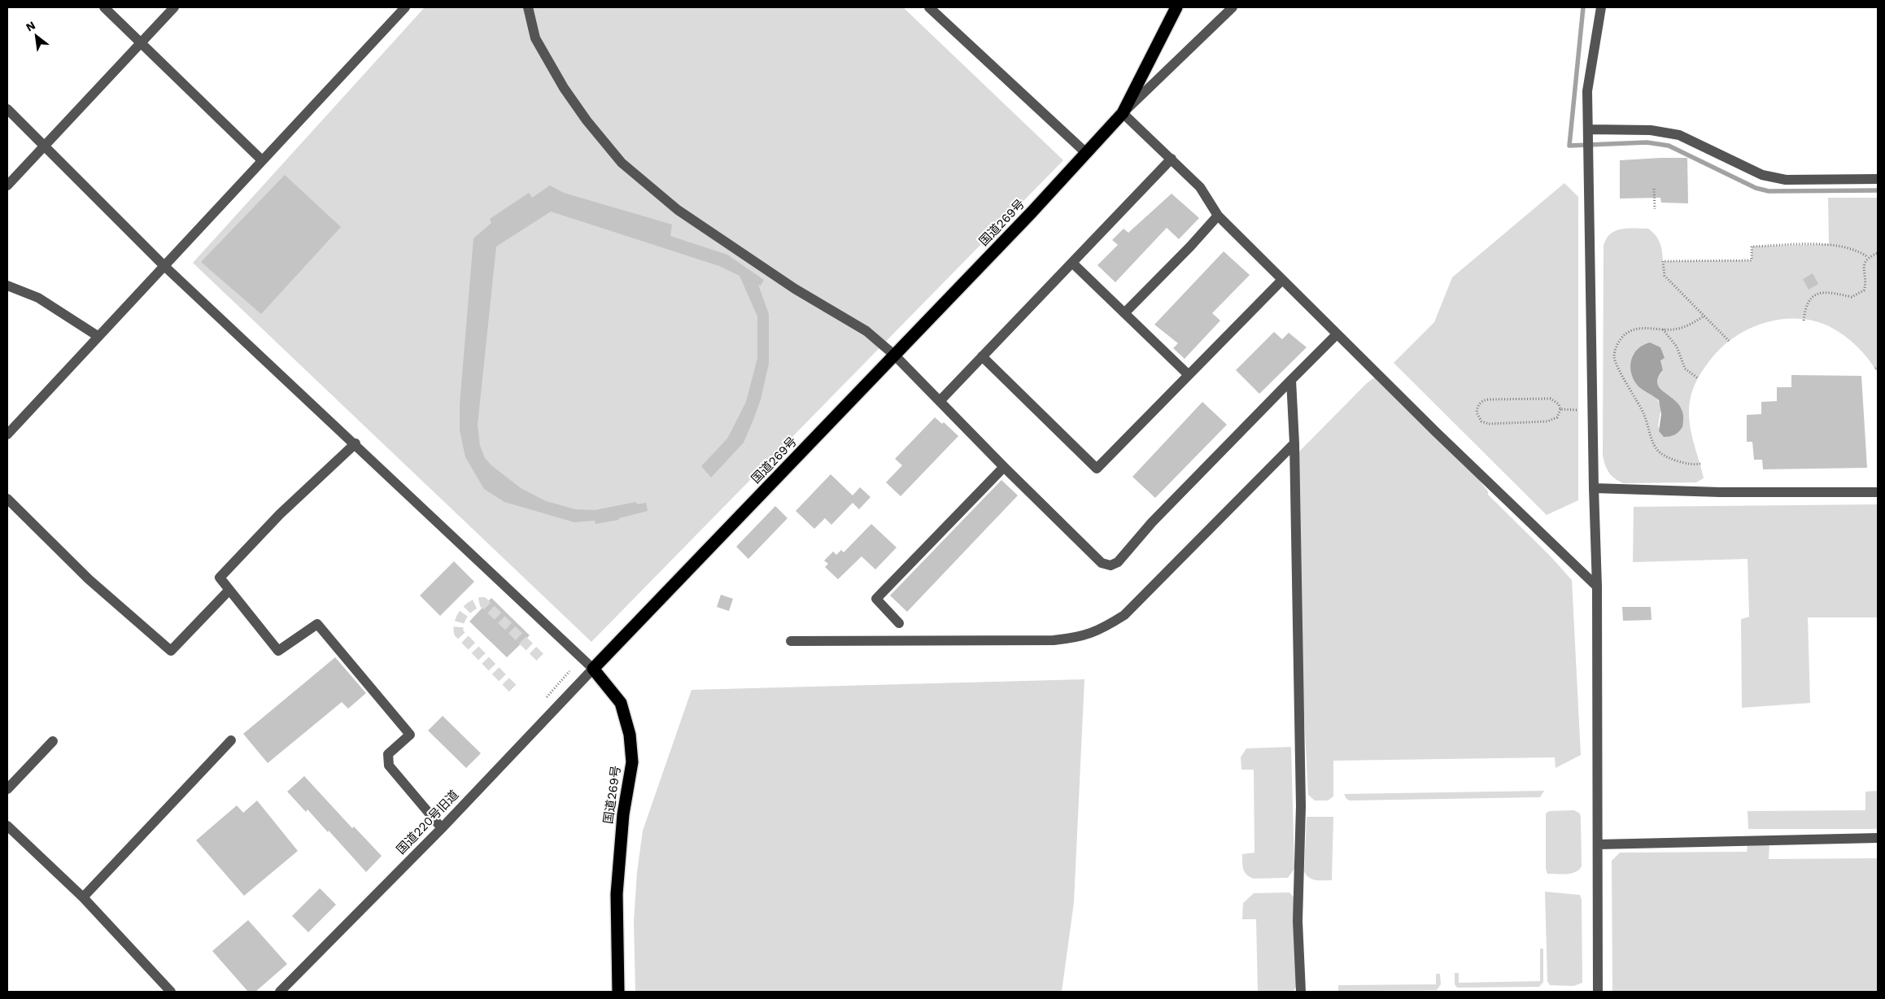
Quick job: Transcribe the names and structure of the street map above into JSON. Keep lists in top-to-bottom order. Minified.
{"streets":{"highway":["国道269号"],"street":["国道220号旧道"]},"crossings":[["国道269号","国道220号旧道"]],"north":"top left"}
